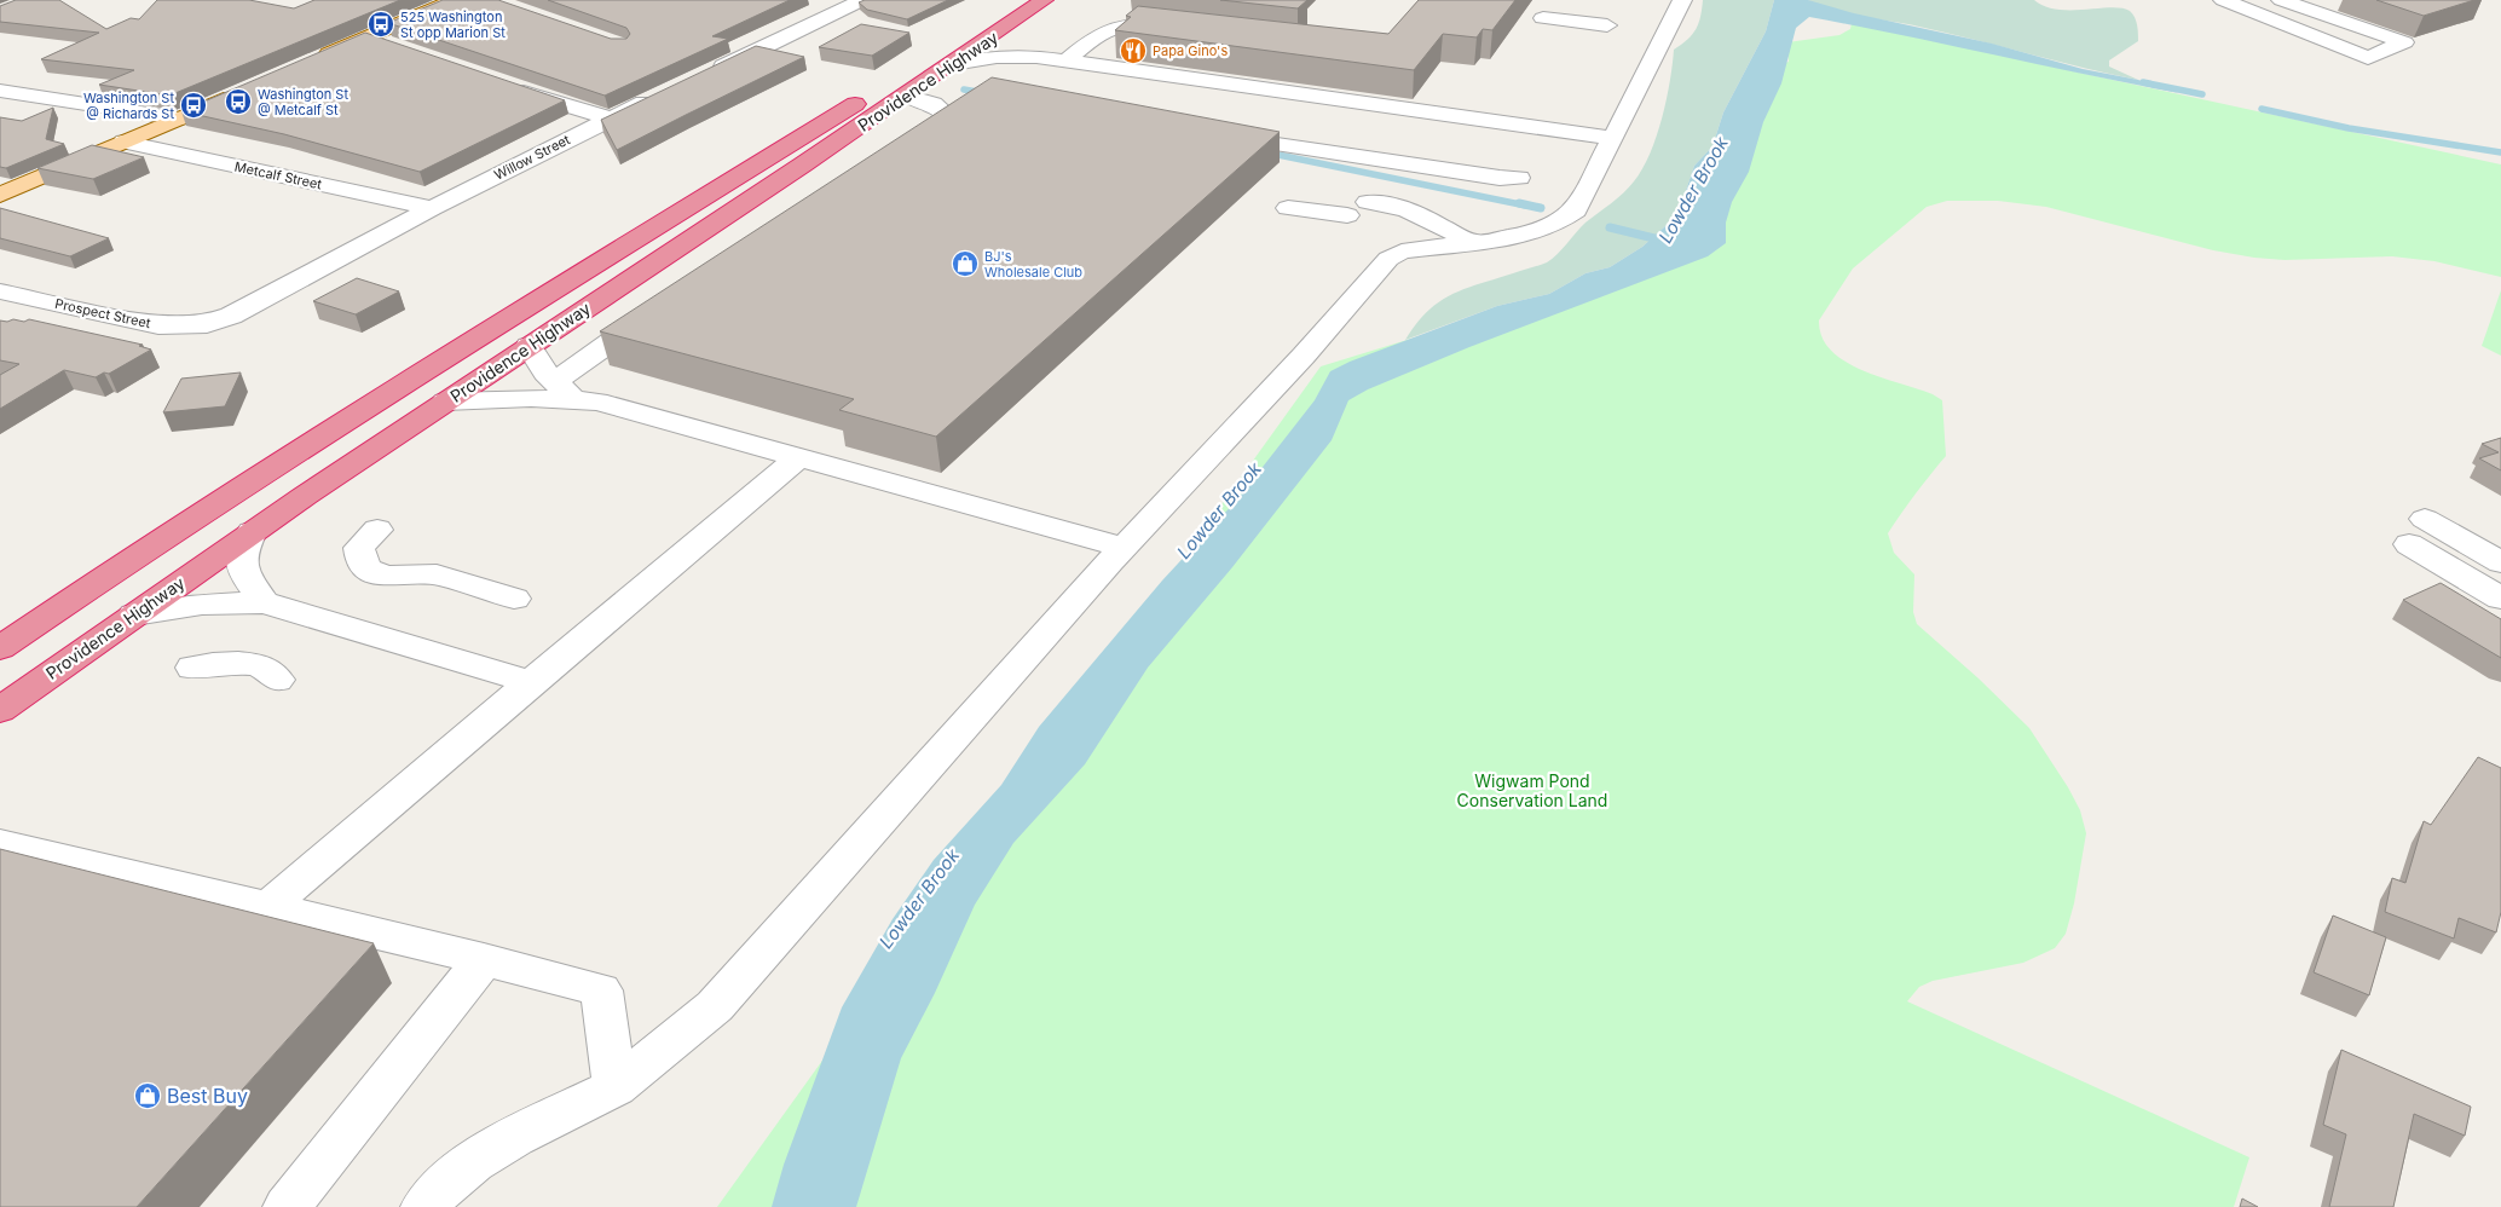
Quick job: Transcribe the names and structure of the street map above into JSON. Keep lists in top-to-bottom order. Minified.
{"streets":{"highway":["Providence Highway"],"street":["Willow Street","Metcalf Street","Prospect Street"]},"crossings":[["Willow Street","Metcalf Street"],["Willow Street","Prospect Street"]],"water":["Lowder Brook"],"parks":["Wigwam Pond Conservation Land"],"places":{"bus stop":["525 Washington St opp Marion St","Washington St @ Metcalf St","Washington St @ Richards St"],"restaurant":["Papa Gino's"],"shop":["BJ's Wholesale Club","Best Buy"]}}
